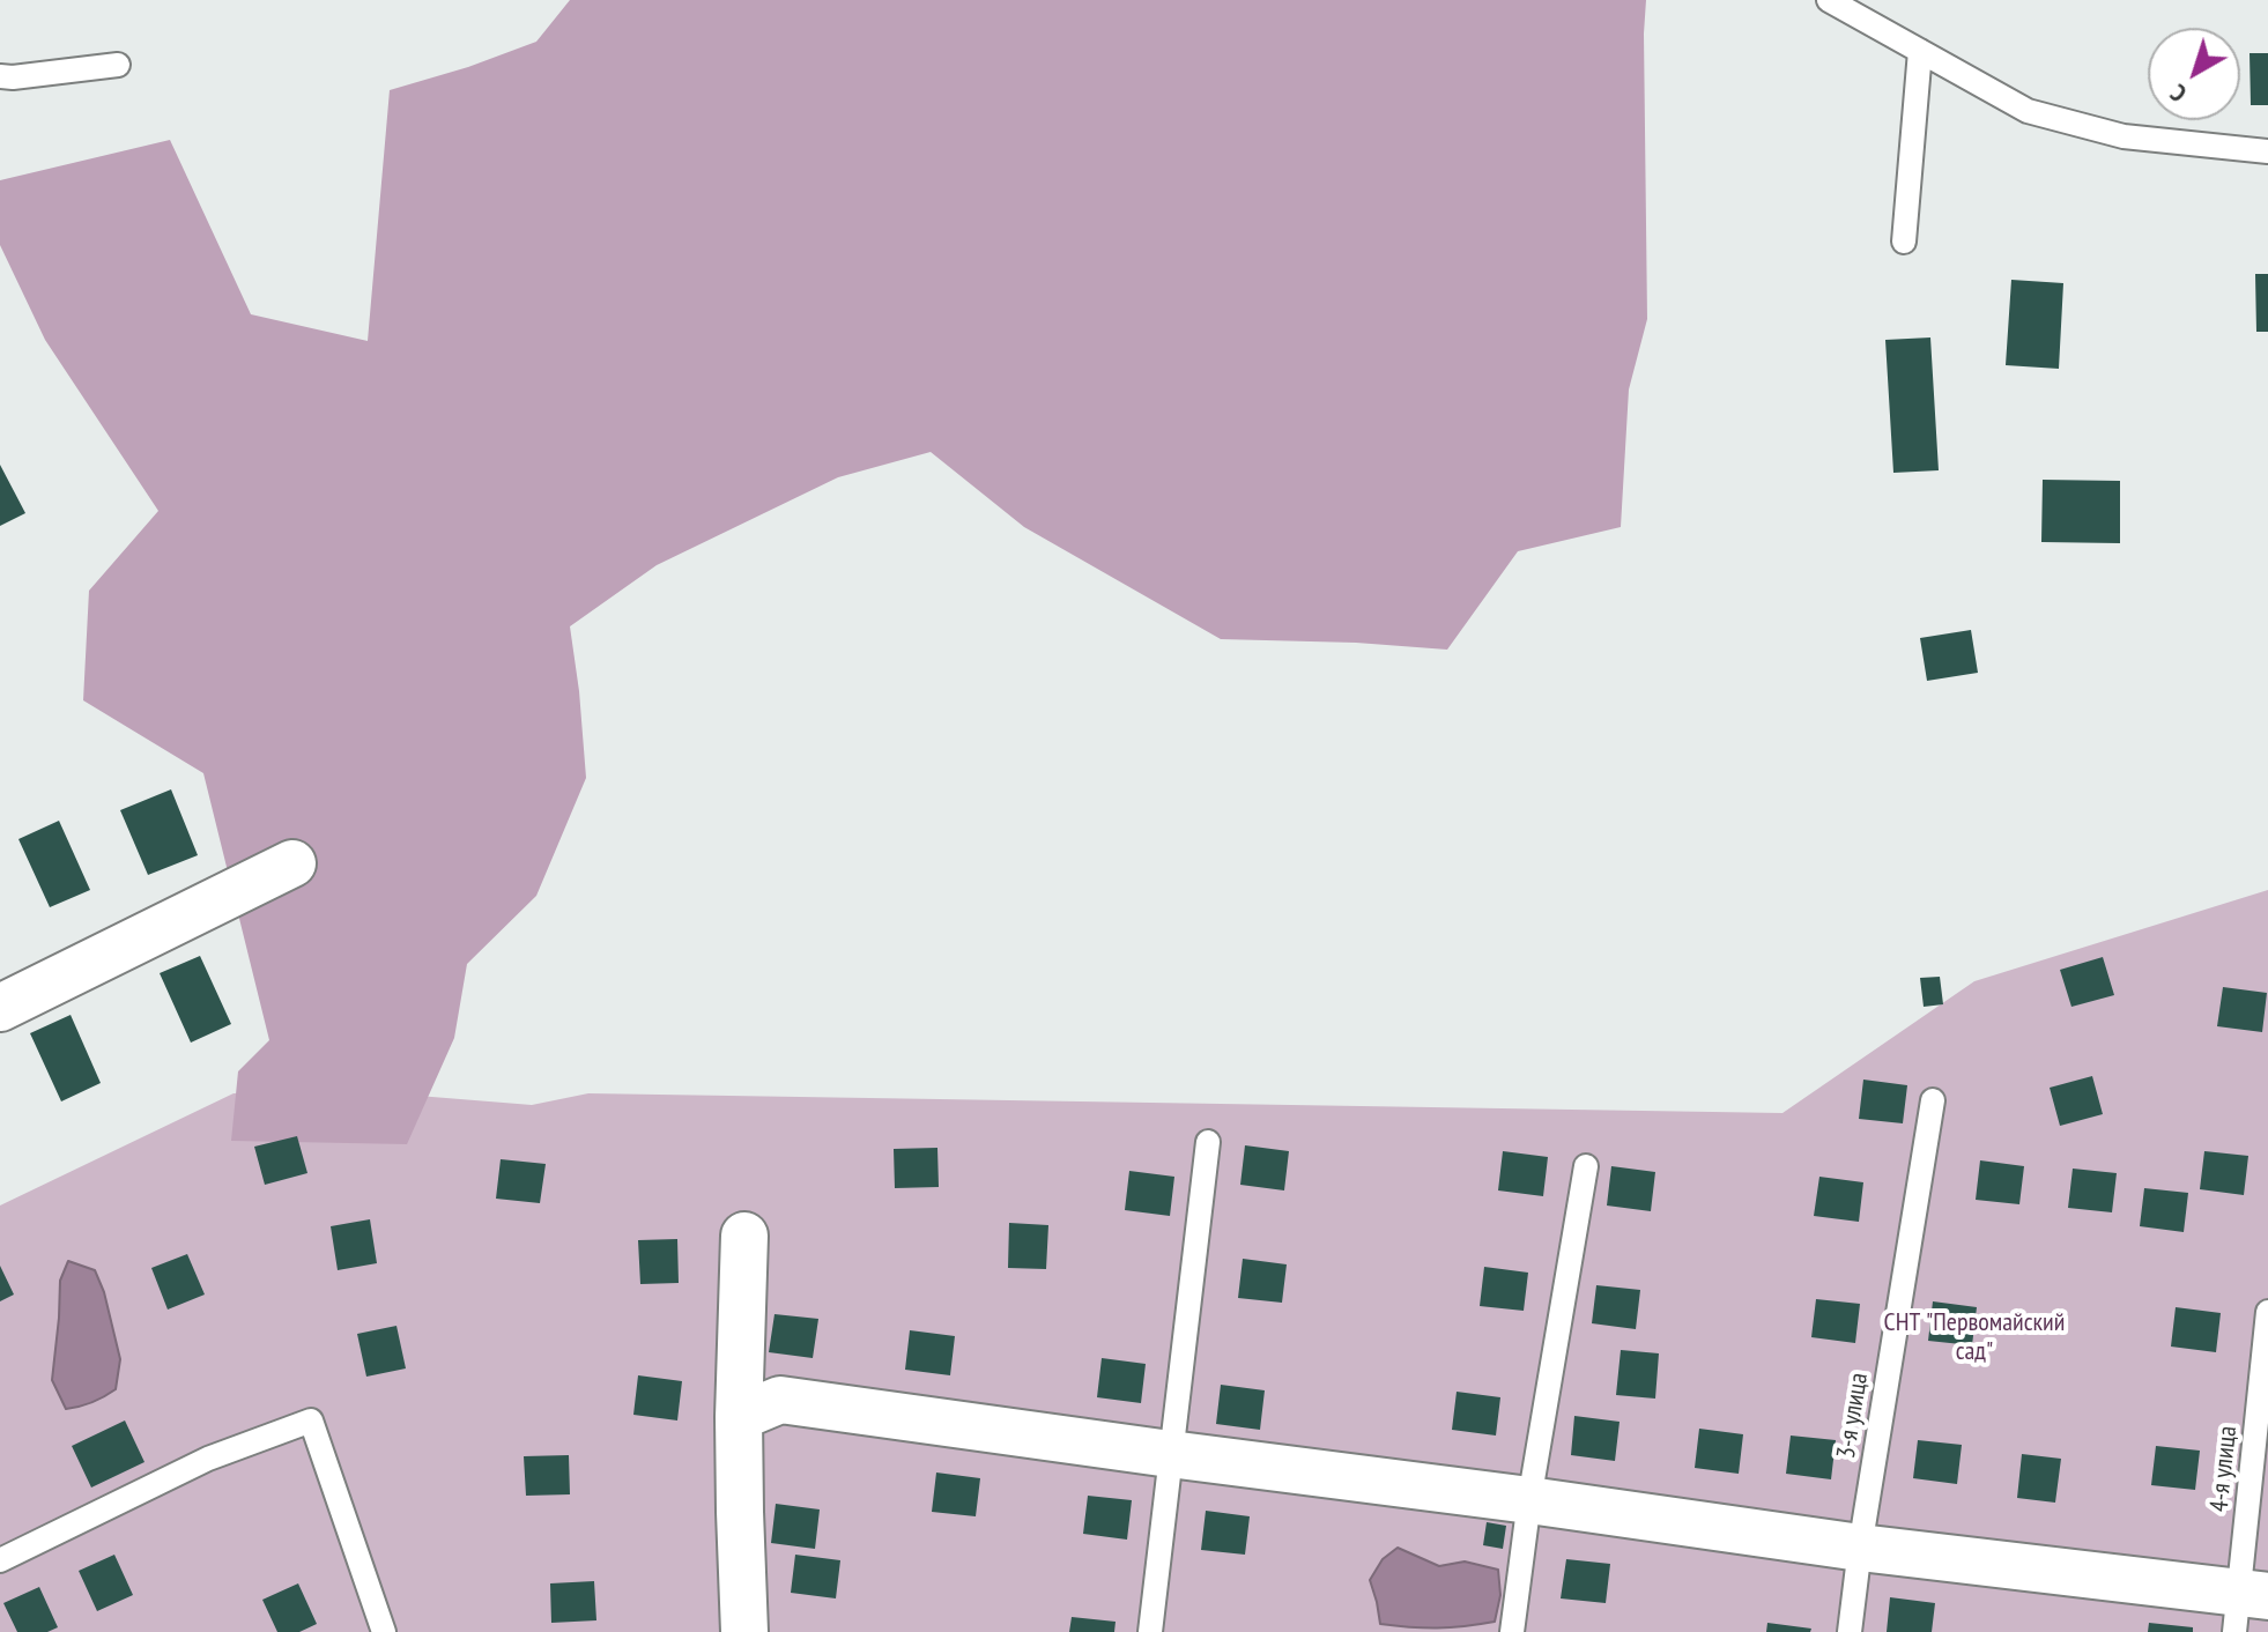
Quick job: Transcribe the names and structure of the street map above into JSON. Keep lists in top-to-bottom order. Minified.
{"streets":{"lane":["3-я улица","4-я улица"]},"parks":["СНТ \"Первомайский сад\""],"north":"bottom left"}
